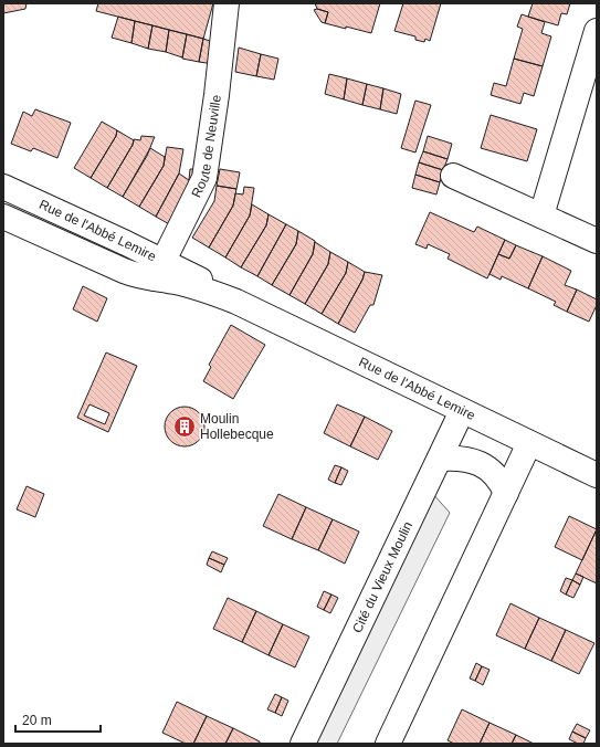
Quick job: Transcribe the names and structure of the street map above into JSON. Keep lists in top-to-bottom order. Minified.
{"streets":{"street":["Route de Neuville","Rue de l'Abbé Lemire","Cité du Vieux Moulin"]},"crossings":[["Route de Neuville","Rue de l'Abbé Lemire"],["Rue de l'Abbé Lemire","Cité du Vieux Moulin"]],"places":{"building":["Moulin Hollebecque"]},"scale_bar":"20 m"}
